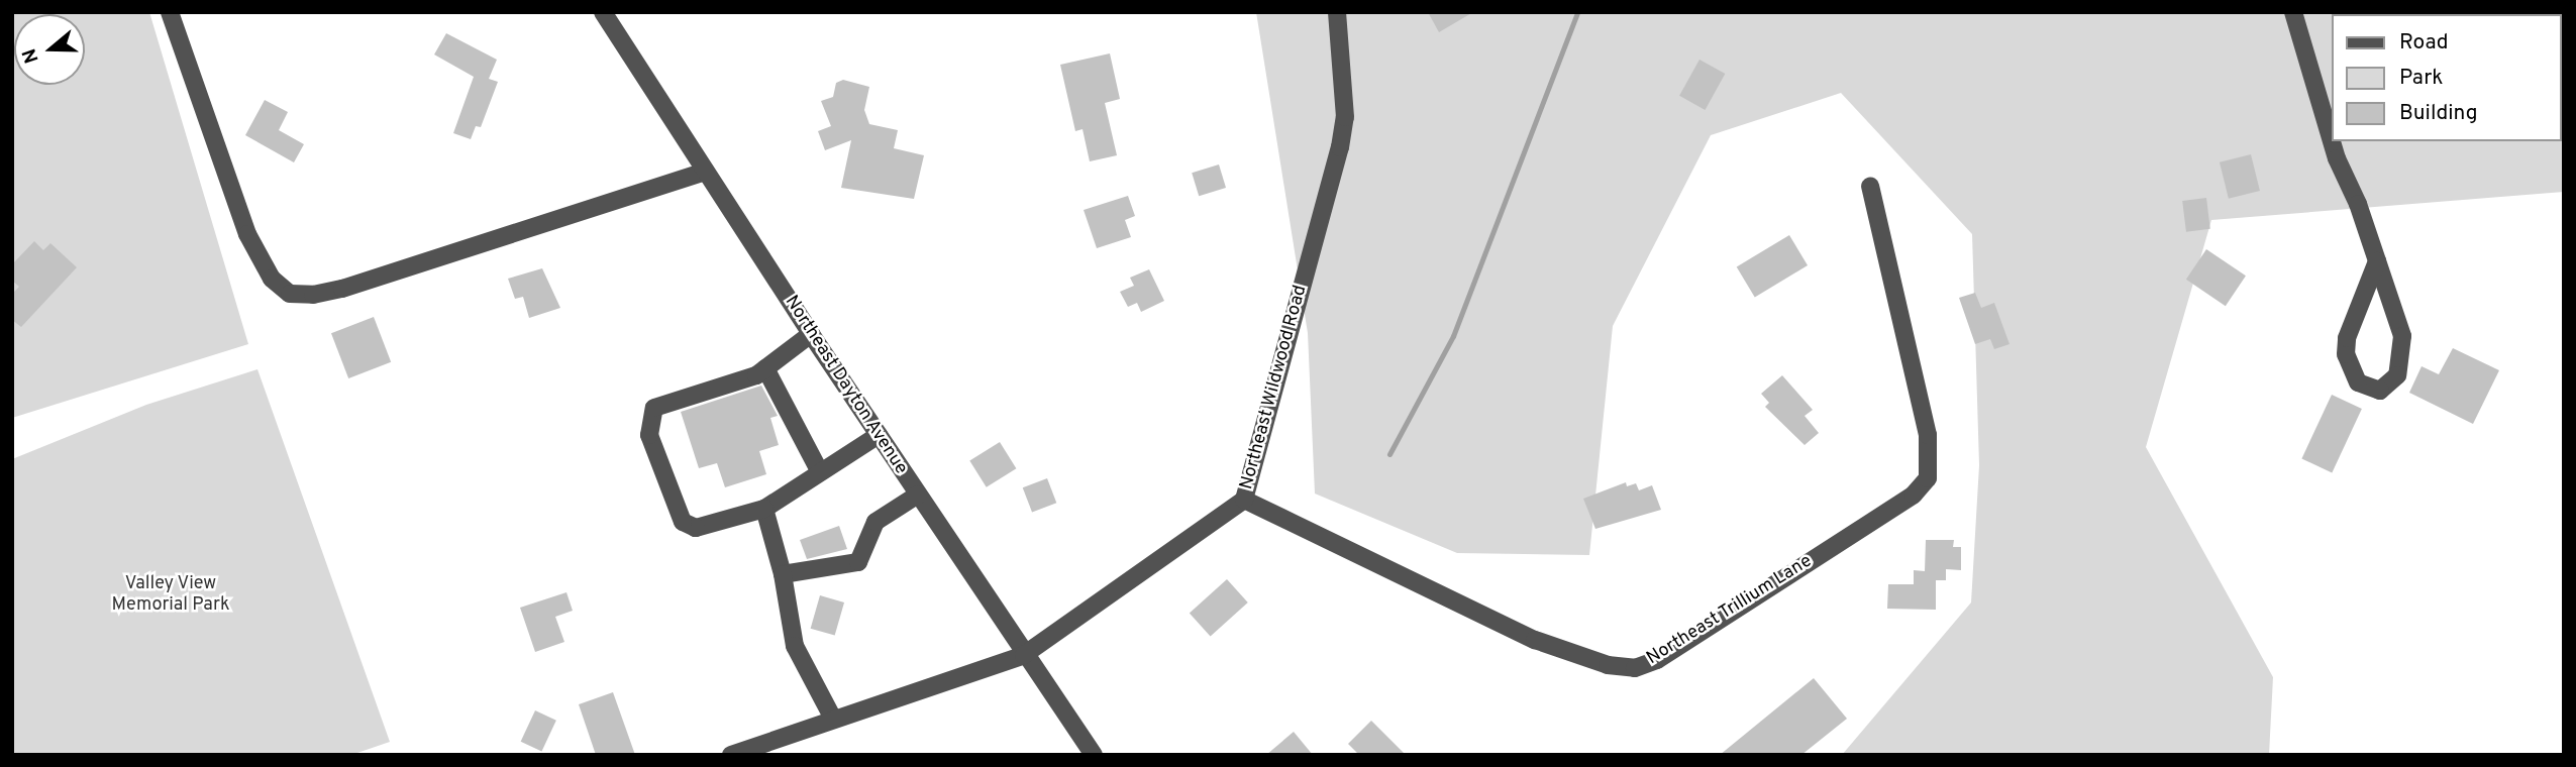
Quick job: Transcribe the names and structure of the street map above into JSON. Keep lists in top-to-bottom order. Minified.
{"streets":{"street":["Northeast Dayton Avenue","Northeast Wildwood Road","Northeast Trillium Lane"]},"crossings":[["Northeast Dayton Avenue","Northeast Wildwood Road"],["Northeast Wildwood Road","Northeast Trillium Lane"]],"parks":["Valley View Memorial Park"],"legend":["Road","Park","Building"],"north":"left"}
